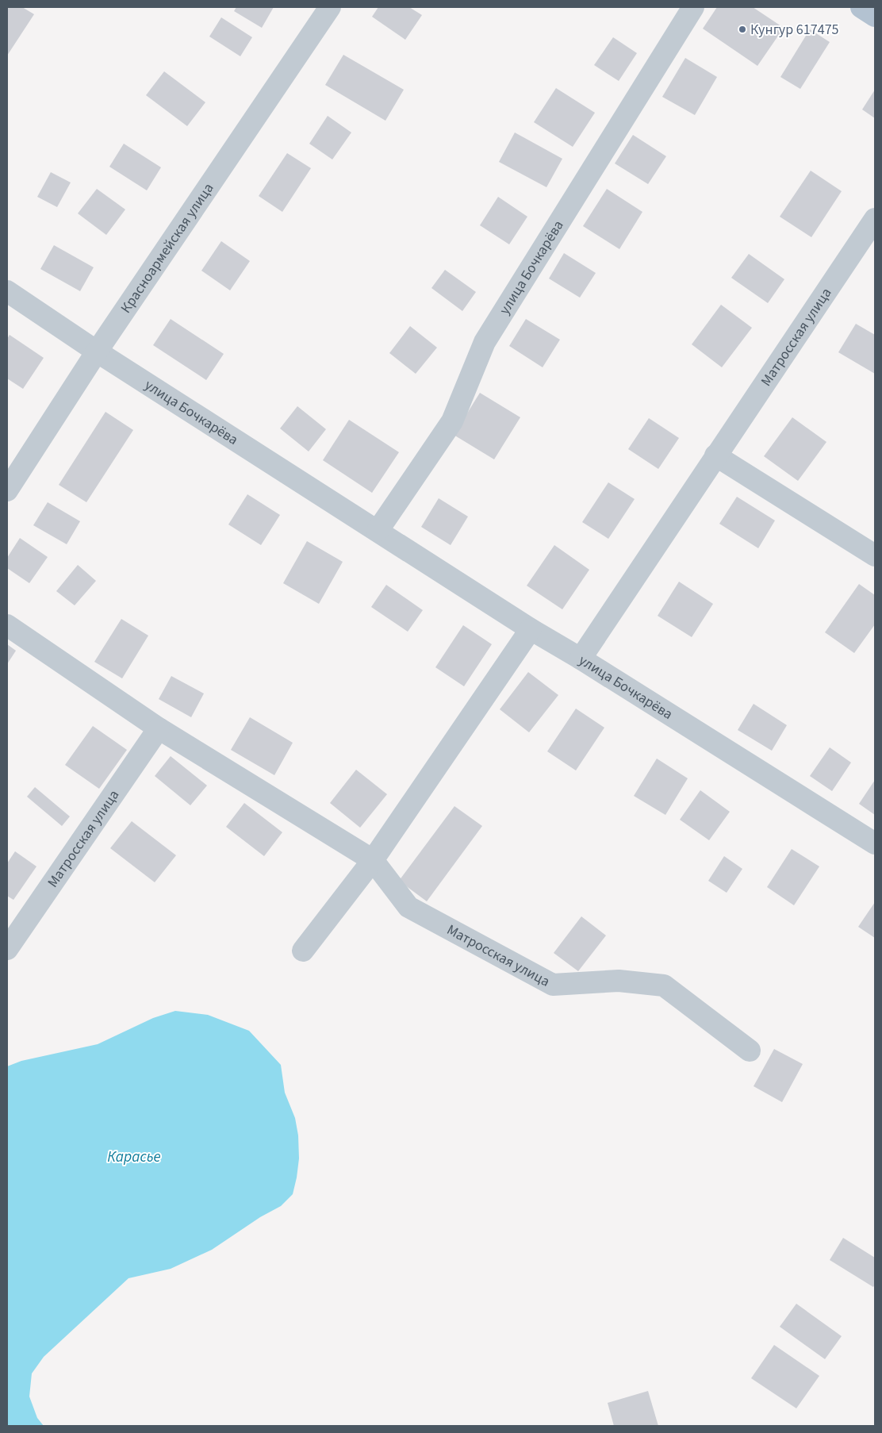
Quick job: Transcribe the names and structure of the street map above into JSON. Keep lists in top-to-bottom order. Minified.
{"streets":{"street":["Красноармейская улица","улица Бочкарёва","Матросская улица"]},"crossings":[["Красноармейская улица","улица Бочкарёва"],["улица Бочкарёва","Матросская улица"]],"water":["Карасье"],"places":["Кунгур 617475"]}
